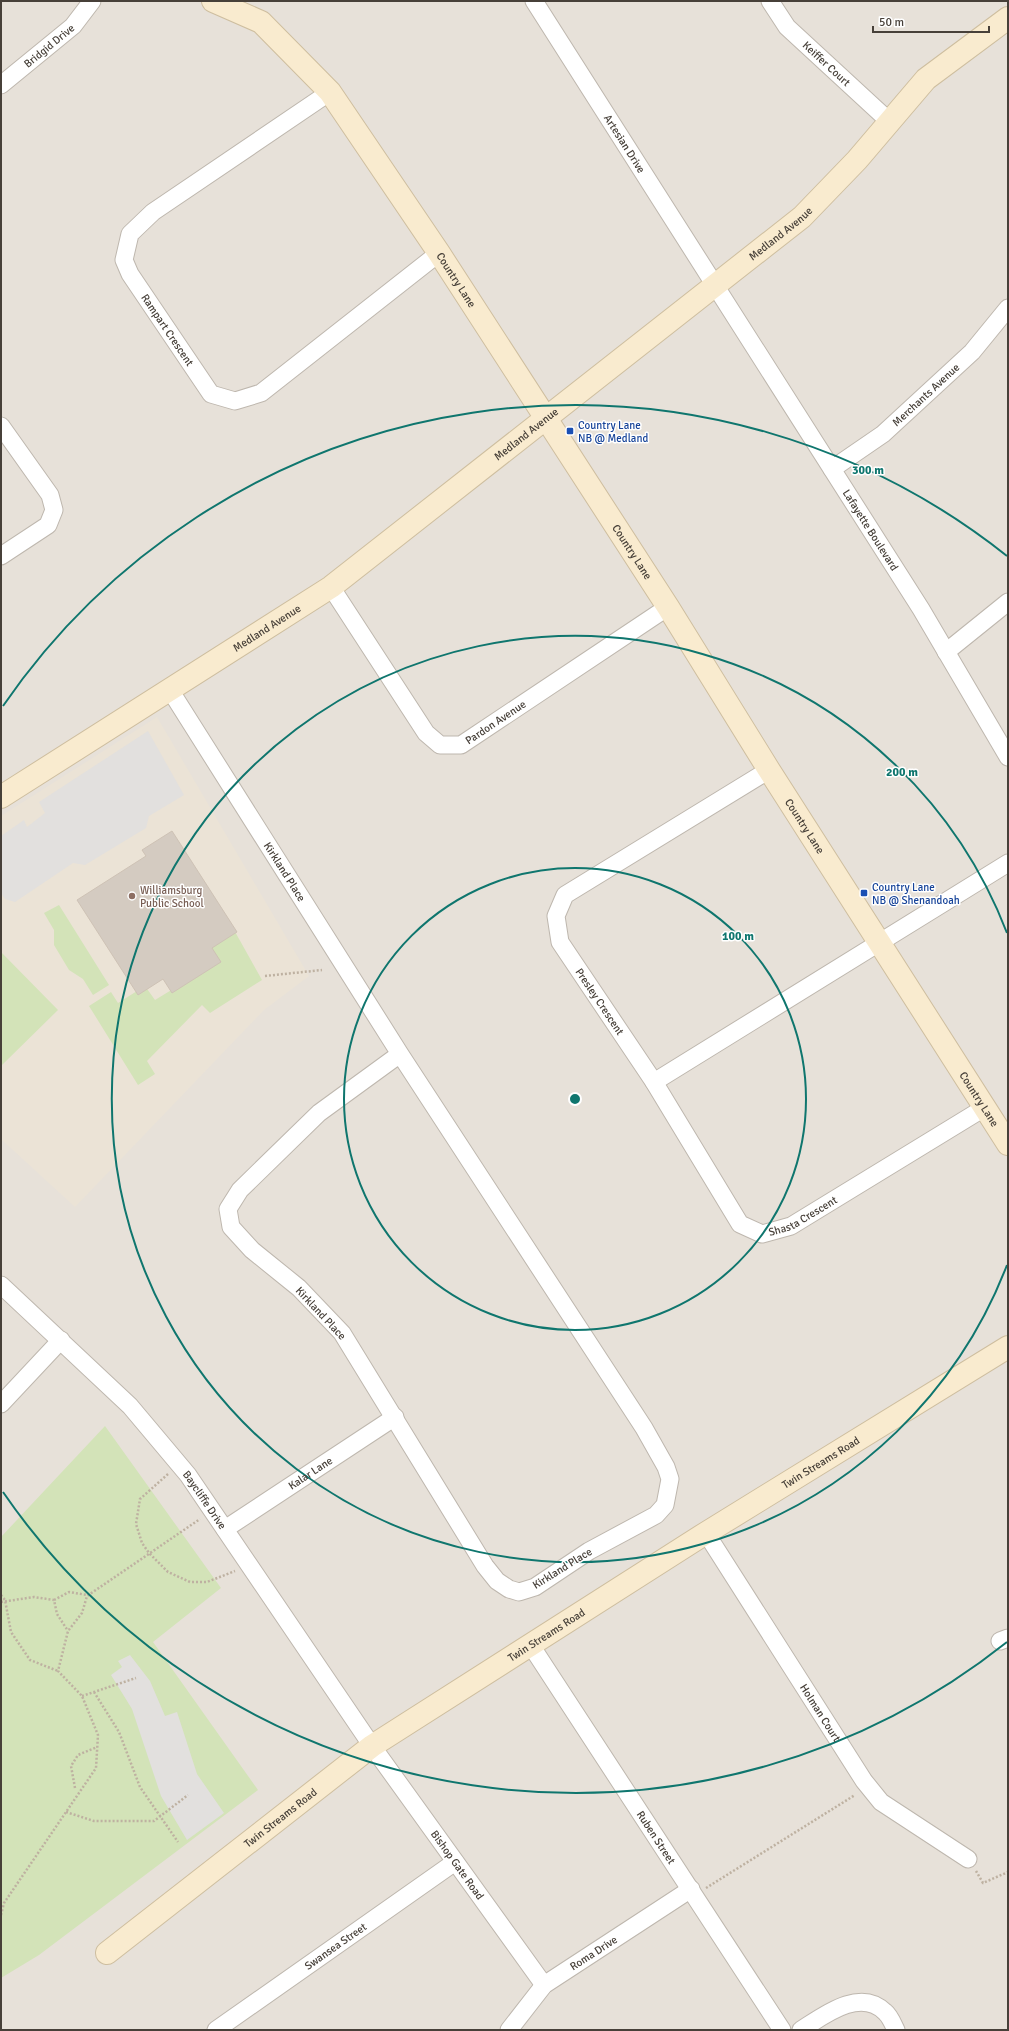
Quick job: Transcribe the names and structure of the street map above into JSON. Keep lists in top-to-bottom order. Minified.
{"streets":{"street":["Bridgid Drive","Keiffer Court","Artesian Drive","Medland Avenue","Country Lane","Rampart Crescent","Merchants Avenue","Lafayette Boulevard","Pardon Avenue","Kirkland Place","Presley Crescent","Shasta Crescent","Twin Streams Road","Kalar Lane","Baycliffe Drive","Holman Court","Ruben Street","Bishop Gate Road","Swansea Street","Roma Drive"]},"crossings":[["Keiffer Court","Medland Avenue"],["Artesian Drive","Medland Avenue"],["Artesian Drive","Lafayette Boulevard"],["Medland Avenue","Country Lane"],["Medland Avenue","Lafayette Boulevard"],["Medland Avenue","Pardon Avenue"],["Medland Avenue","Kirkland Place"],["Country Lane","Rampart Crescent"],["Country Lane","Pardon Avenue"],["Country Lane","Presley Crescent"],["Country Lane","Shasta Crescent"],["Merchants Avenue","Lafayette Boulevard"],["Kirkland Place","Kalar Lane"],["Presley Crescent","Shasta Crescent"],["Twin Streams Road","Baycliffe Drive"],["Twin Streams Road","Holman Court"],["Twin Streams Road","Ruben Street"],["Twin Streams Road","Bishop Gate Road"],["Kalar Lane","Baycliffe Drive"],["Baycliffe Drive","Bishop Gate Road"],["Ruben Street","Roma Drive"],["Bishop Gate Road","Swansea Street"],["Bishop Gate Road","Roma Drive"]],"places":{"transit":["Country Lane NB @ Medland","Country Lane NB @ Shenandoah"],"other":["Williamsburg Public School"]},"scale_bar":"50 m","rings":["300 m","200 m","100 m"]}
